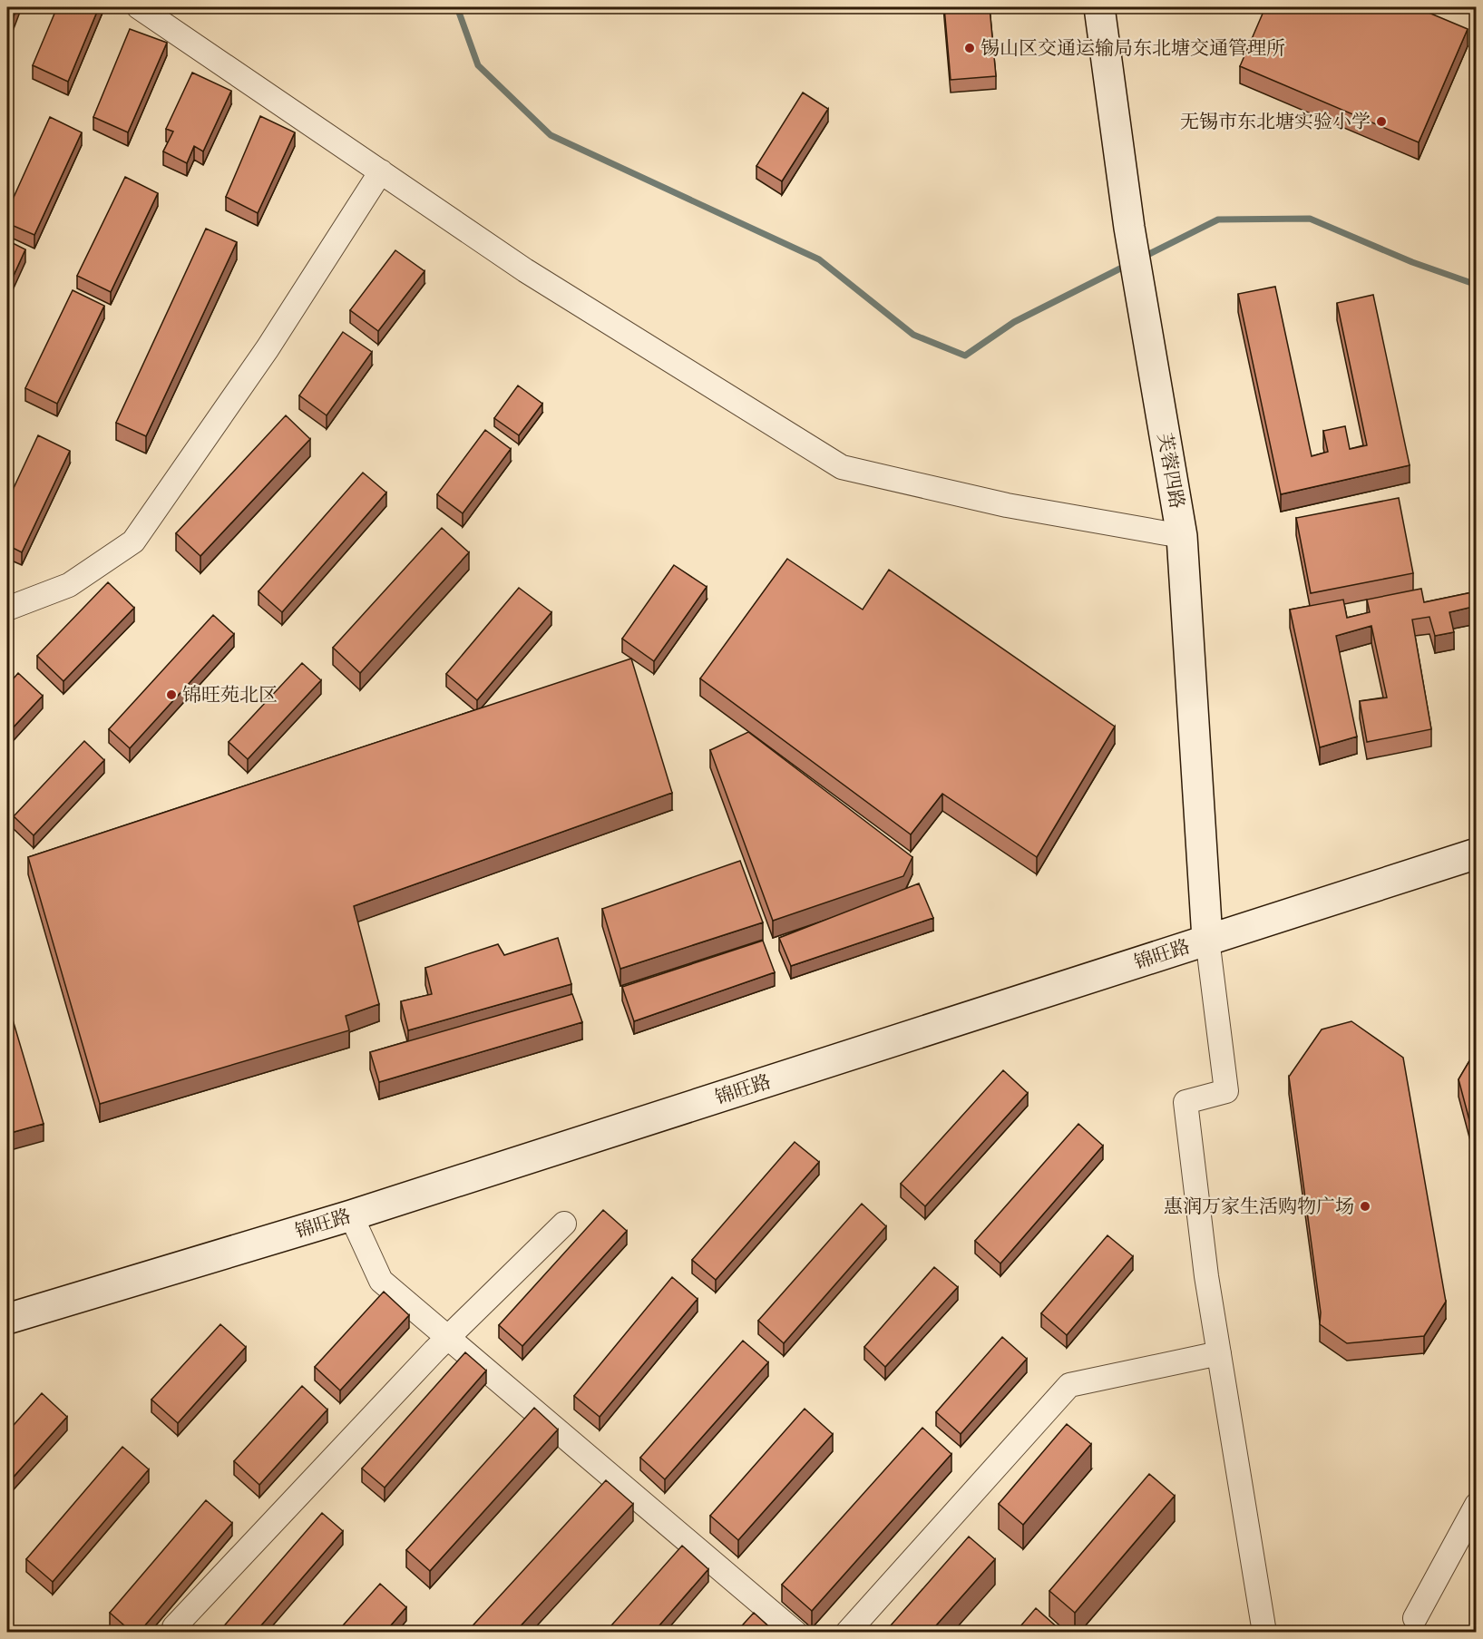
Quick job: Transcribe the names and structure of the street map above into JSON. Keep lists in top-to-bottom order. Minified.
{"streets":{"street":["芙蓉四路","锦旺路"]},"crossings":[["芙蓉四路","锦旺路"]],"places":["锡山区交通运输局东北塘交通管理所","无锡市东北塘实验小学","锦旺苑北区","惠润万家生活购物广场"]}
